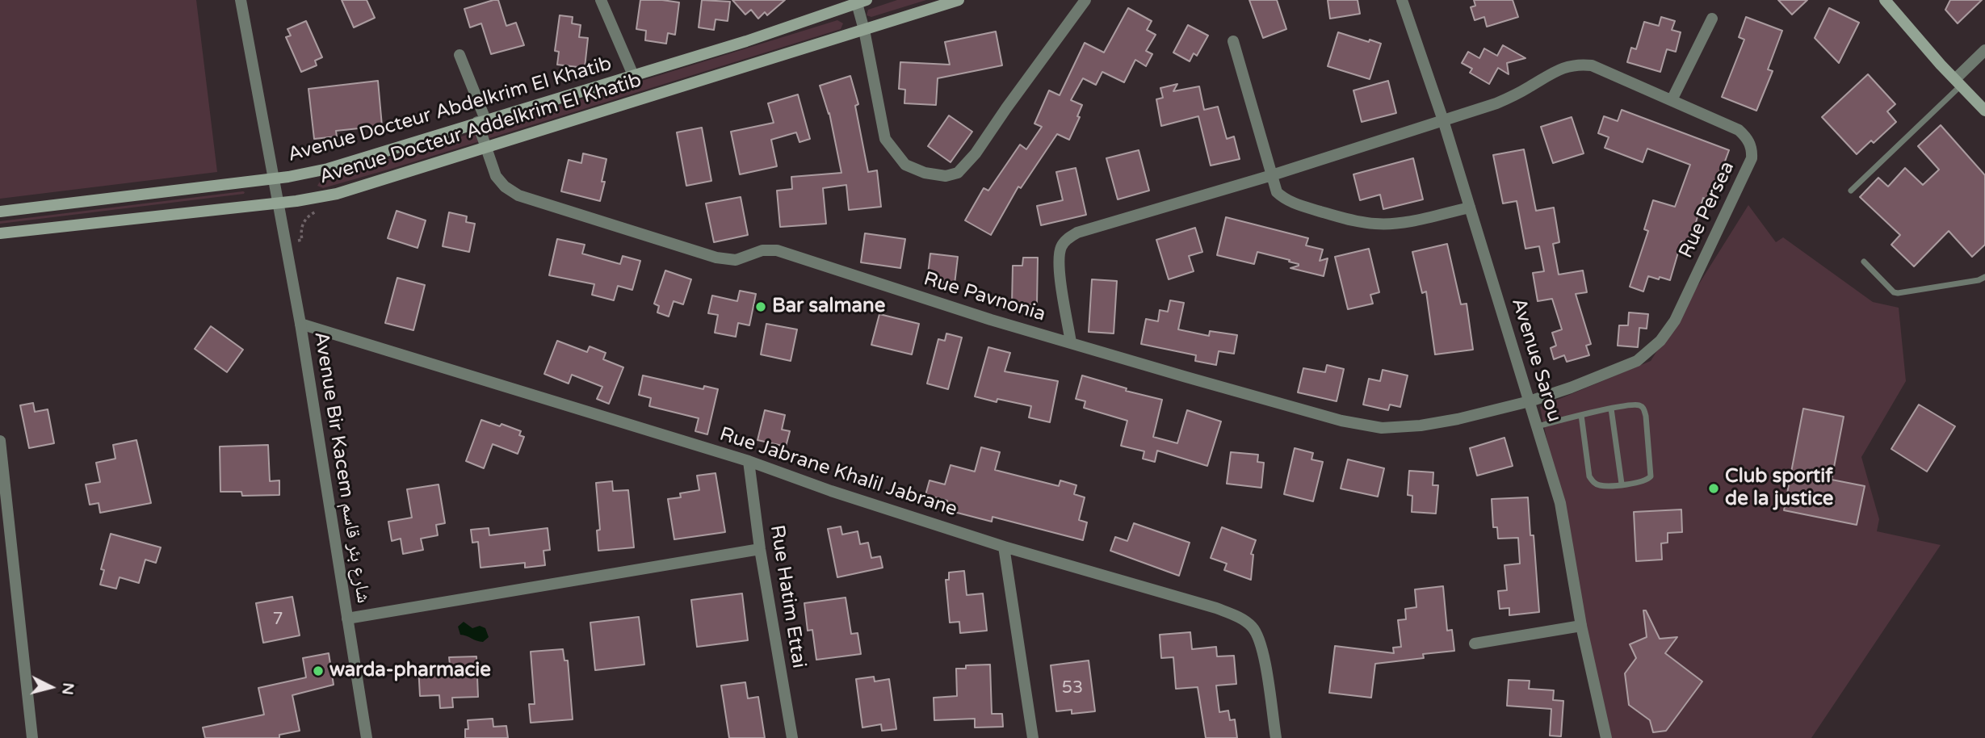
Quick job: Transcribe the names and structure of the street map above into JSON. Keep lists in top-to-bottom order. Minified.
{"streets":{"main road":["Avenue Docteur Abdelkrim El Khatib","Avenue Docteur Addelkrim El Khatib"],"street":["Rue Persea","Rue Pavnonia","Avenue Sarou","Avenue Bir Kacem شارع بئر قاسم","Rue Jabrane Khalil Jabrane","Rue Hatim Ettai"]},"crossings":[["Avenue Docteur Abdelkrim El Khatib","Rue Pavnonia"],["Avenue Docteur Abdelkrim El Khatib","Avenue Bir Kacem شارع بئر قاسم"],["Avenue Docteur Addelkrim El Khatib","Rue Pavnonia"],["Avenue Docteur Addelkrim El Khatib","Avenue Bir Kacem شارع بئر قاسم"],["Rue Persea","Rue Pavnonia"],["Rue Persea","Avenue Sarou"],["Rue Pavnonia","Avenue Sarou"],["Avenue Bir Kacem شارع بئر قاسم","Rue Jabrane Khalil Jabrane"],["Rue Jabrane Khalil Jabrane","Rue Hatim Ettai"]],"places":["Bar salmane","Club sportif de la justice","warda-pharmacie"],"house_numbers":["7","53"],"north":"right"}
